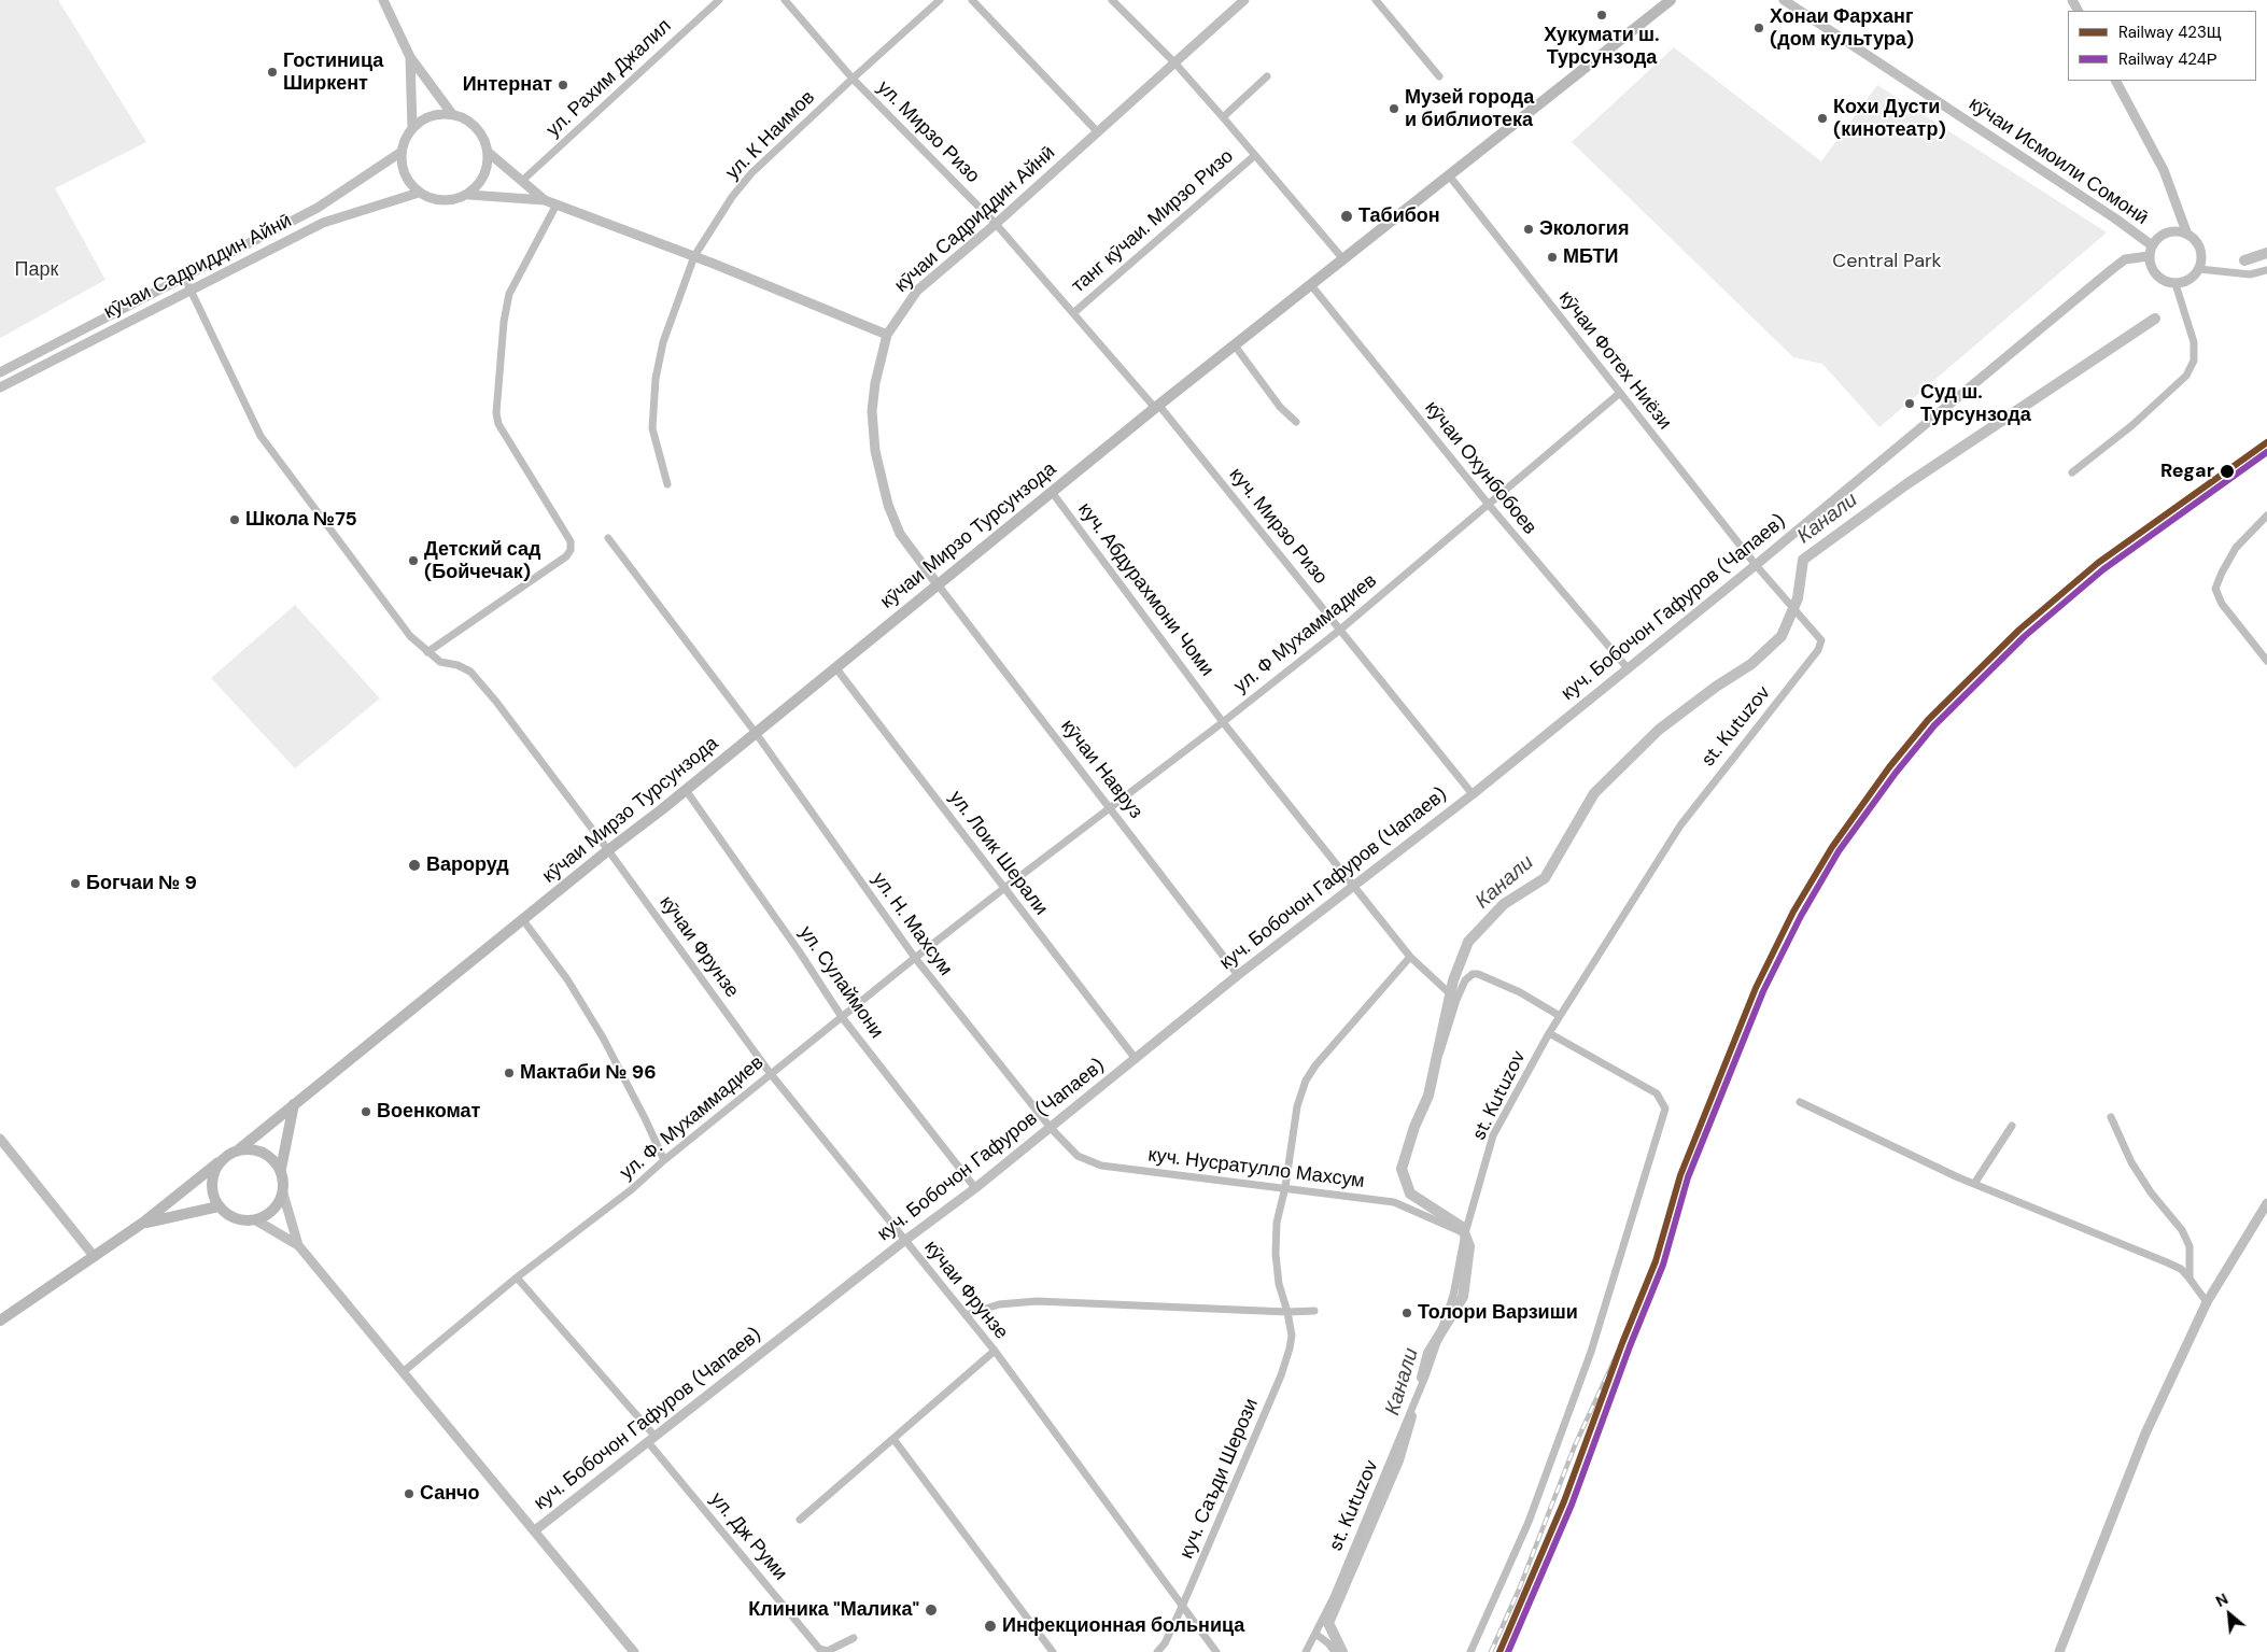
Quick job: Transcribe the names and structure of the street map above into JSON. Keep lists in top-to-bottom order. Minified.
{"streets":{"main road":["кӯчаи Мирзо Турсунзода"],"street":["ул. Рахим Джалил","ул. Мирзо Ризо","ул. К Наимов","кӯчаи Исмоили Сомонӣ","кӯчаи Садриддин Айнӣ","танг кӯчаи. Мирзо Ризо","кӯчаи Фотех Ниёзи","кӯчаи Охунбобоев","куч. Мирзо Ризо","куч. Абдурахмони Чоми","куч. Бобочон Гафуров (Чапаев)","ул. Ф Мухаммадиев","st. Kutuzov","кӯчаи Навруз","ул. Лоик Шерали","ул. Н. Махсум","кӯчаи Фрунзе","ул. Сулаймони","ул. Ф. Мухаммадиев","куч. Нусратулло Махсум","куч. Саъди Шерози","ул. Дж Руми"]},"crossings":[["ул. Мирзо Ризо","ул. К Наимов"],["ул. Мирзо Ризо","кӯчаи Садриддин Айнӣ"],["ул. Мирзо Ризо","танг кӯчаи. Мирзо Ризо"],["ул. Мирзо Ризо","куч. Мирзо Ризо"],["ул. Мирзо Ризо","кӯчаи Мирзо Турсунзода"],["кӯчаи Исмоили Сомонӣ","куч. Бобочон Гафуров (Чапаев)"],["кӯчаи Садриддин Айнӣ","кӯчаи Мирзо Турсунзода"],["кӯчаи Садриддин Айнӣ","кӯчаи Навруз"],["кӯчаи Садриддин Айнӣ","кӯчаи Фрунзе"],["кӯчаи Фотех Ниёзи","кӯчаи Мирзо Турсунзода"],["кӯчаи Фотех Ниёзи","куч. Бобочон Гафуров (Чапаев)"],["кӯчаи Фотех Ниёзи","ул. Ф Мухаммадиев"],["кӯчаи Фотех Ниёзи","st. Kutuzov"],["кӯчаи Охунбобоев","кӯчаи Мирзо Турсунзода"],["кӯчаи Охунбобоев","куч. Бобочон Гафуров (Чапаев)"],["кӯчаи Охунбобоев","ул. Ф Мухаммадиев"],["куч. Мирзо Ризо","кӯчаи Мирзо Турсунзода"],["куч. Мирзо Ризо","куч. Бобочон Гафуров (Чапаев)"],["куч. Мирзо Ризо","ул. Ф Мухаммадиев"],["кӯчаи Мирзо Турсунзода","куч. Абдурахмони Чоми"],["кӯчаи Мирзо Турсунзода","кӯчаи Навруз"],["кӯчаи Мирзо Турсунзода","ул. Лоик Шерали"],["кӯчаи Мирзо Турсунзода","ул. Н. Махсум"],["кӯчаи Мирзо Турсунзода","кӯчаи Фрунзе"],["кӯчаи Мирзо Турсунзода","ул. Сулаймони"],["куч. Абдурахмони Чоми","куч. Бобочон Гафуров (Чапаев)"],["куч. Абдурахмони Чоми","ул. Ф Мухаммадиев"],["куч. Абдурахмони Чоми","куч. Саъди Шерози"],["куч. Бобочон Гафуров (Чапаев)","кӯчаи Навруз"],["куч. Бобочон Гафуров (Чапаев)","ул. Лоик Шерали"],["куч. Бобочон Гафуров (Чапаев)","ул. Н. Махсум"],["куч. Бобочон Гафуров (Чапаев)","кӯчаи Фрунзе"],["куч. Бобочон Гафуров (Чапаев)","ул. Сулаймони"],["куч. Бобочон Гафуров (Чапаев)","куч. Нусратулло Махсум"],["куч. Бобочон Гафуров (Чапаев)","ул. Дж Руми"],["ул. Ф Мухаммадиев","кӯчаи Навруз"],["ул. Ф Мухаммадиев","ул. Лоик Шерали"],["ул. Ф Мухаммадиев","ул. Ф. Мухаммадиев"],["st. Kutuzov","куч. Нусратулло Махсум"],["ул. Лоик Шерали","ул. Ф. Мухаммадиев"],["ул. Н. Махсум","ул. Ф. Мухаммадиев"],["ул. Н. Махсум","куч. Нусратулло Махсум"],["кӯчаи Фрунзе","ул. Ф. Мухаммадиев"],["кӯчаи Фрунзе","куч. Саъди Шерози"],["ул. Сулаймони","ул. Ф. Мухаммадиев"],["ул. Ф. Мухаммадиев","ул. Дж Руми"],["куч. Нусратулло Махсум","куч. Саъди Шерози"]],"water":["Канали"],"parks":["Central Park","Парк"],"places":["Хукумати ш. Турсунзода","Хонаи Фарханг (дом культура)","Гостиница Ширкент","Интернат","Музей города и библиотека","Кохи Дусти (кинотеатр)","Табибон","Экология","МБТИ","Суд ш. Турсунзода","Regar","Школа №75","Детский сад (Бойчечак)","Вароруд","Богчаи № 9","Мактаби № 96","Военкомат","Толори Варзиши","Санчо","Клиника \"Малика\"","Инфекционная больница"],"lines":["rail line 423Щ","rail line 424Р"],"legend":["Railway 423Щ","Railway 424Р"],"north":"top left"}
